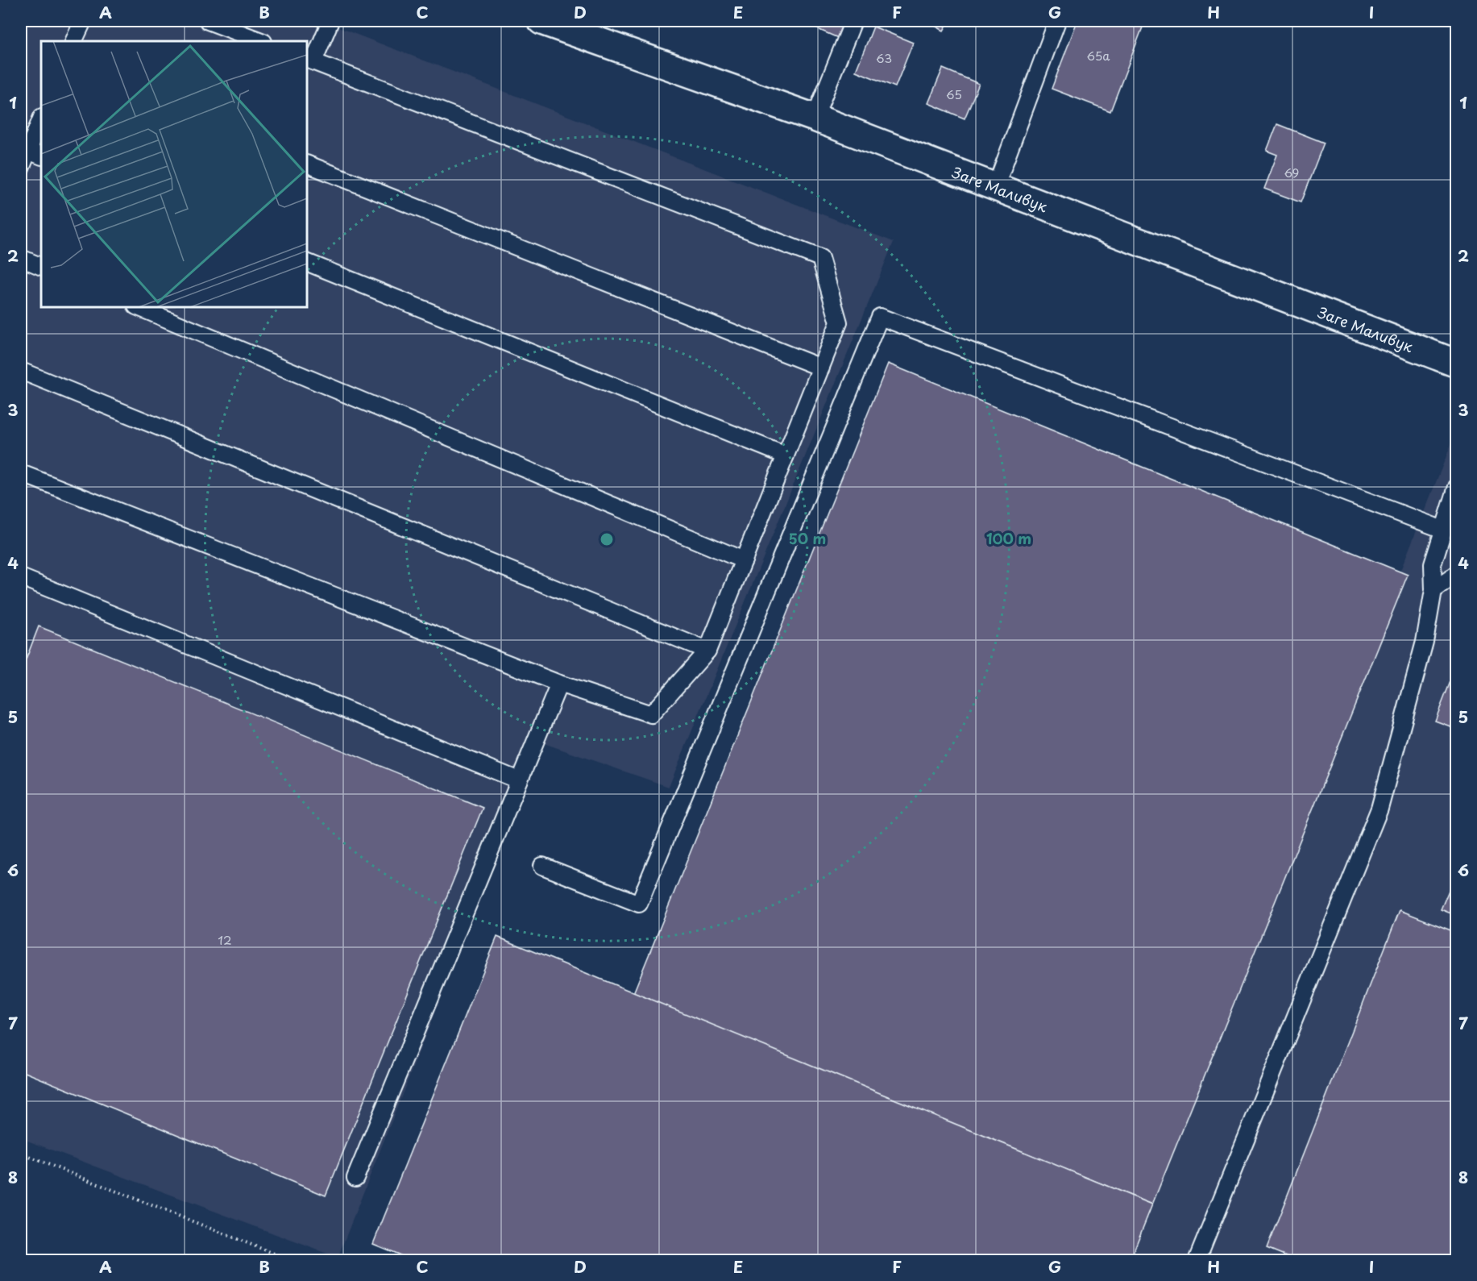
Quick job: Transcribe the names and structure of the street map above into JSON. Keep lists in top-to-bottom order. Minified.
{"streets":{"street":["Заге Маливук"]},"house_numbers":["65a","63","65","69","12"],"grid":{"columns":["A","B","C","D","E","F","G","H","I"],"rows":["1","2","3","4","5","6","7","8"]},"rings":["50 m","100 m"]}
